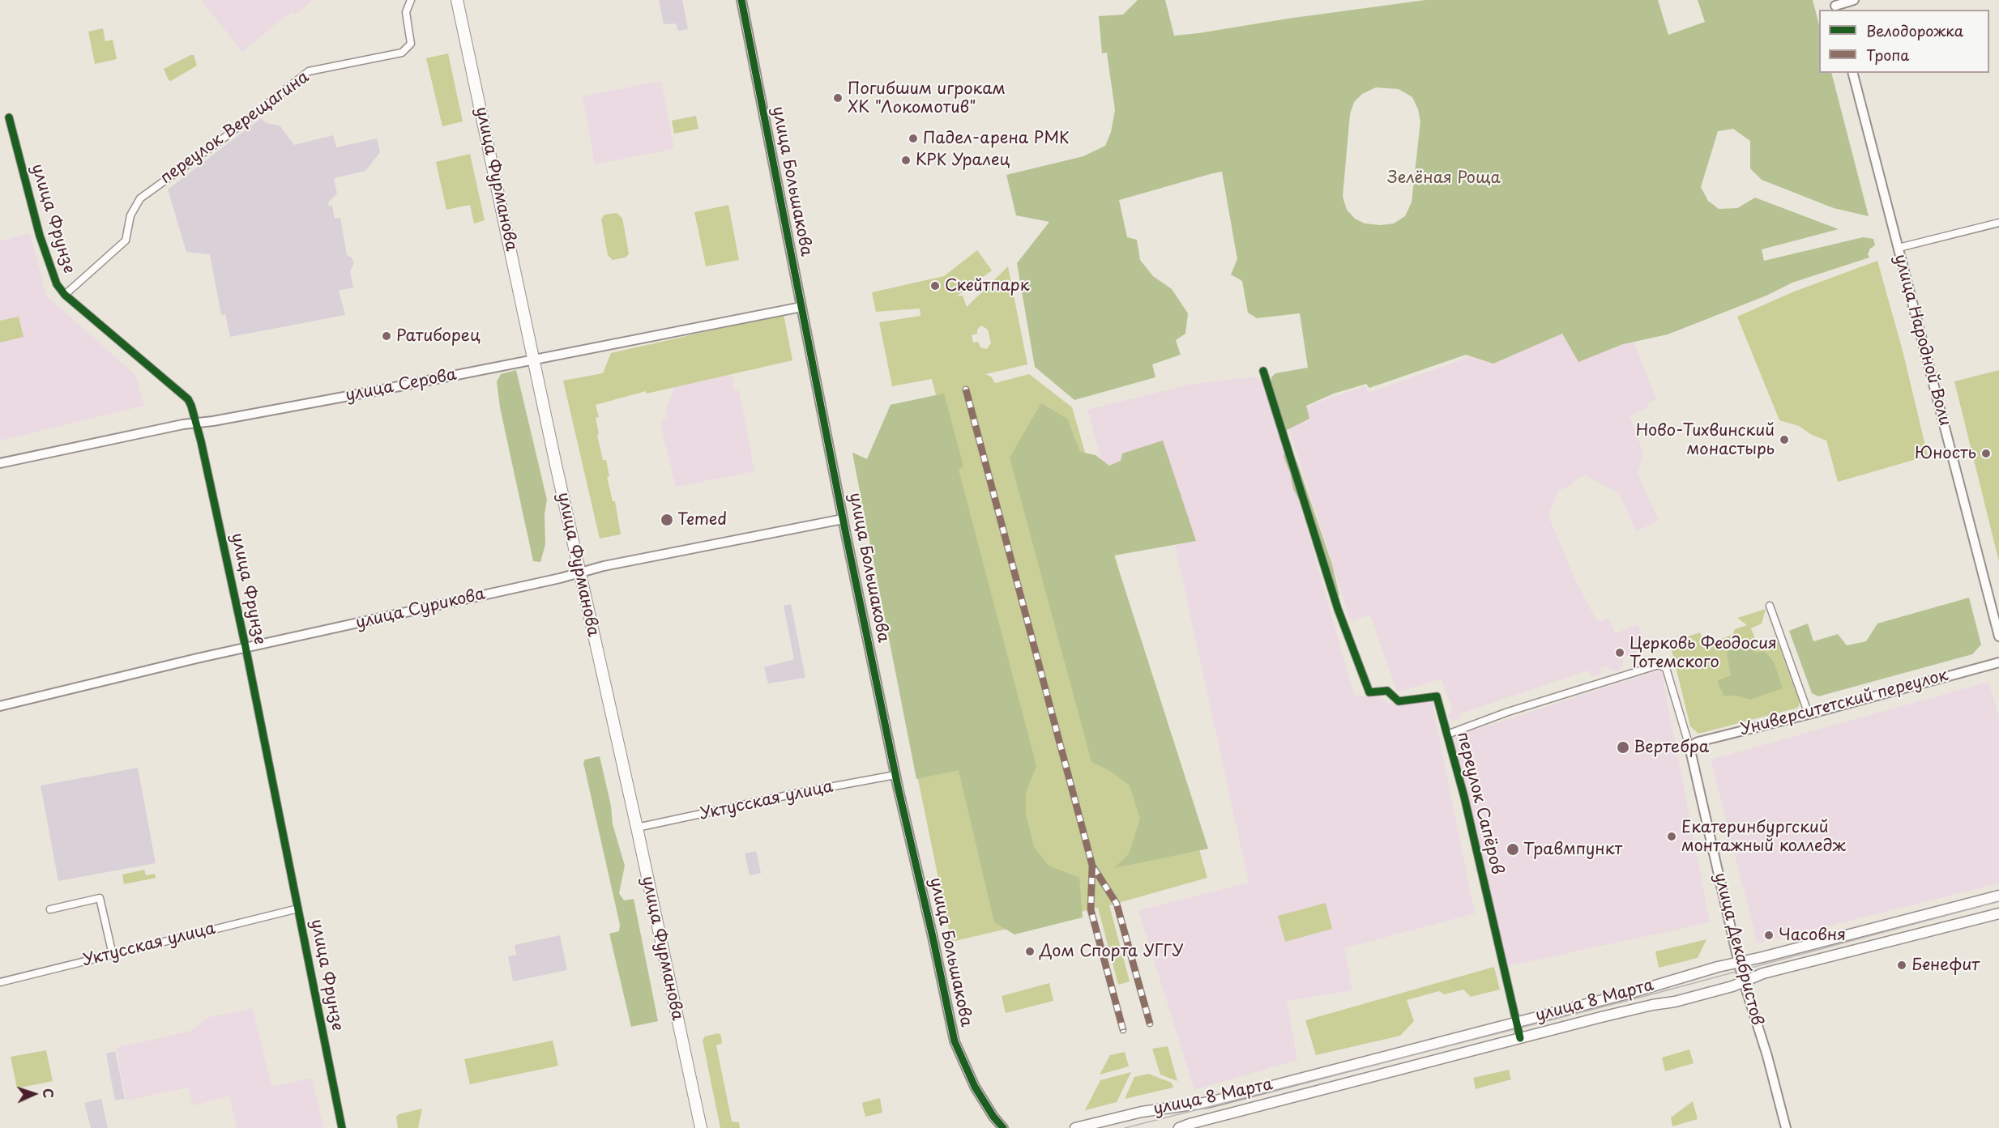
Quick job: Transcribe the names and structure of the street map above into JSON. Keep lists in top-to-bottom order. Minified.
{"streets":{"main road":["улица Фурманова","улица 8 Марта"],"street":["переулок Верещагина","улица Большакова","улица Фрунзе","улица Народной Воли","улица Серова","улица Сурикова","Университетский переулок","Уктусская улица","переулок Сапёров","улица Декабристов"]},"crossings":[["переулок Верещагина","улица Фрунзе"],["улица Фурманова","улица Серова"],["улица Фурманова","улица Сурикова"],["улица Фурманова","Уктусская улица"],["улица Большакова","улица Серова"],["улица Большакова","улица Сурикова"],["улица Большакова","Уктусская улица"],["улица Фрунзе","улица Серова"],["улица Фрунзе","улица Сурикова"],["улица Фрунзе","Уктусская улица"],["Университетский переулок","улица Декабристов"],["переулок Сапёров","улица Декабристов"],["переулок Сапёров","улица 8 Марта"],["улица Декабристов","улица 8 Марта"]],"parks":["Зелёная Роща"],"places":["Погибшим игрокам ХК \"Локомотив\"","Падел-арена РМК","КРК Уралец","Скейтпарк","Ратиборец","Ново-Тихвинский монастырь","Юность","Temed","Церковь Феодосия Тотемского","Вертебра","Екатеринбургский монтажный колледж","Травмпункт","Часовня","Дом Спорта УГГУ","Бенефит"],"legend":["Велодорожка","Тропа"],"north":"right"}
